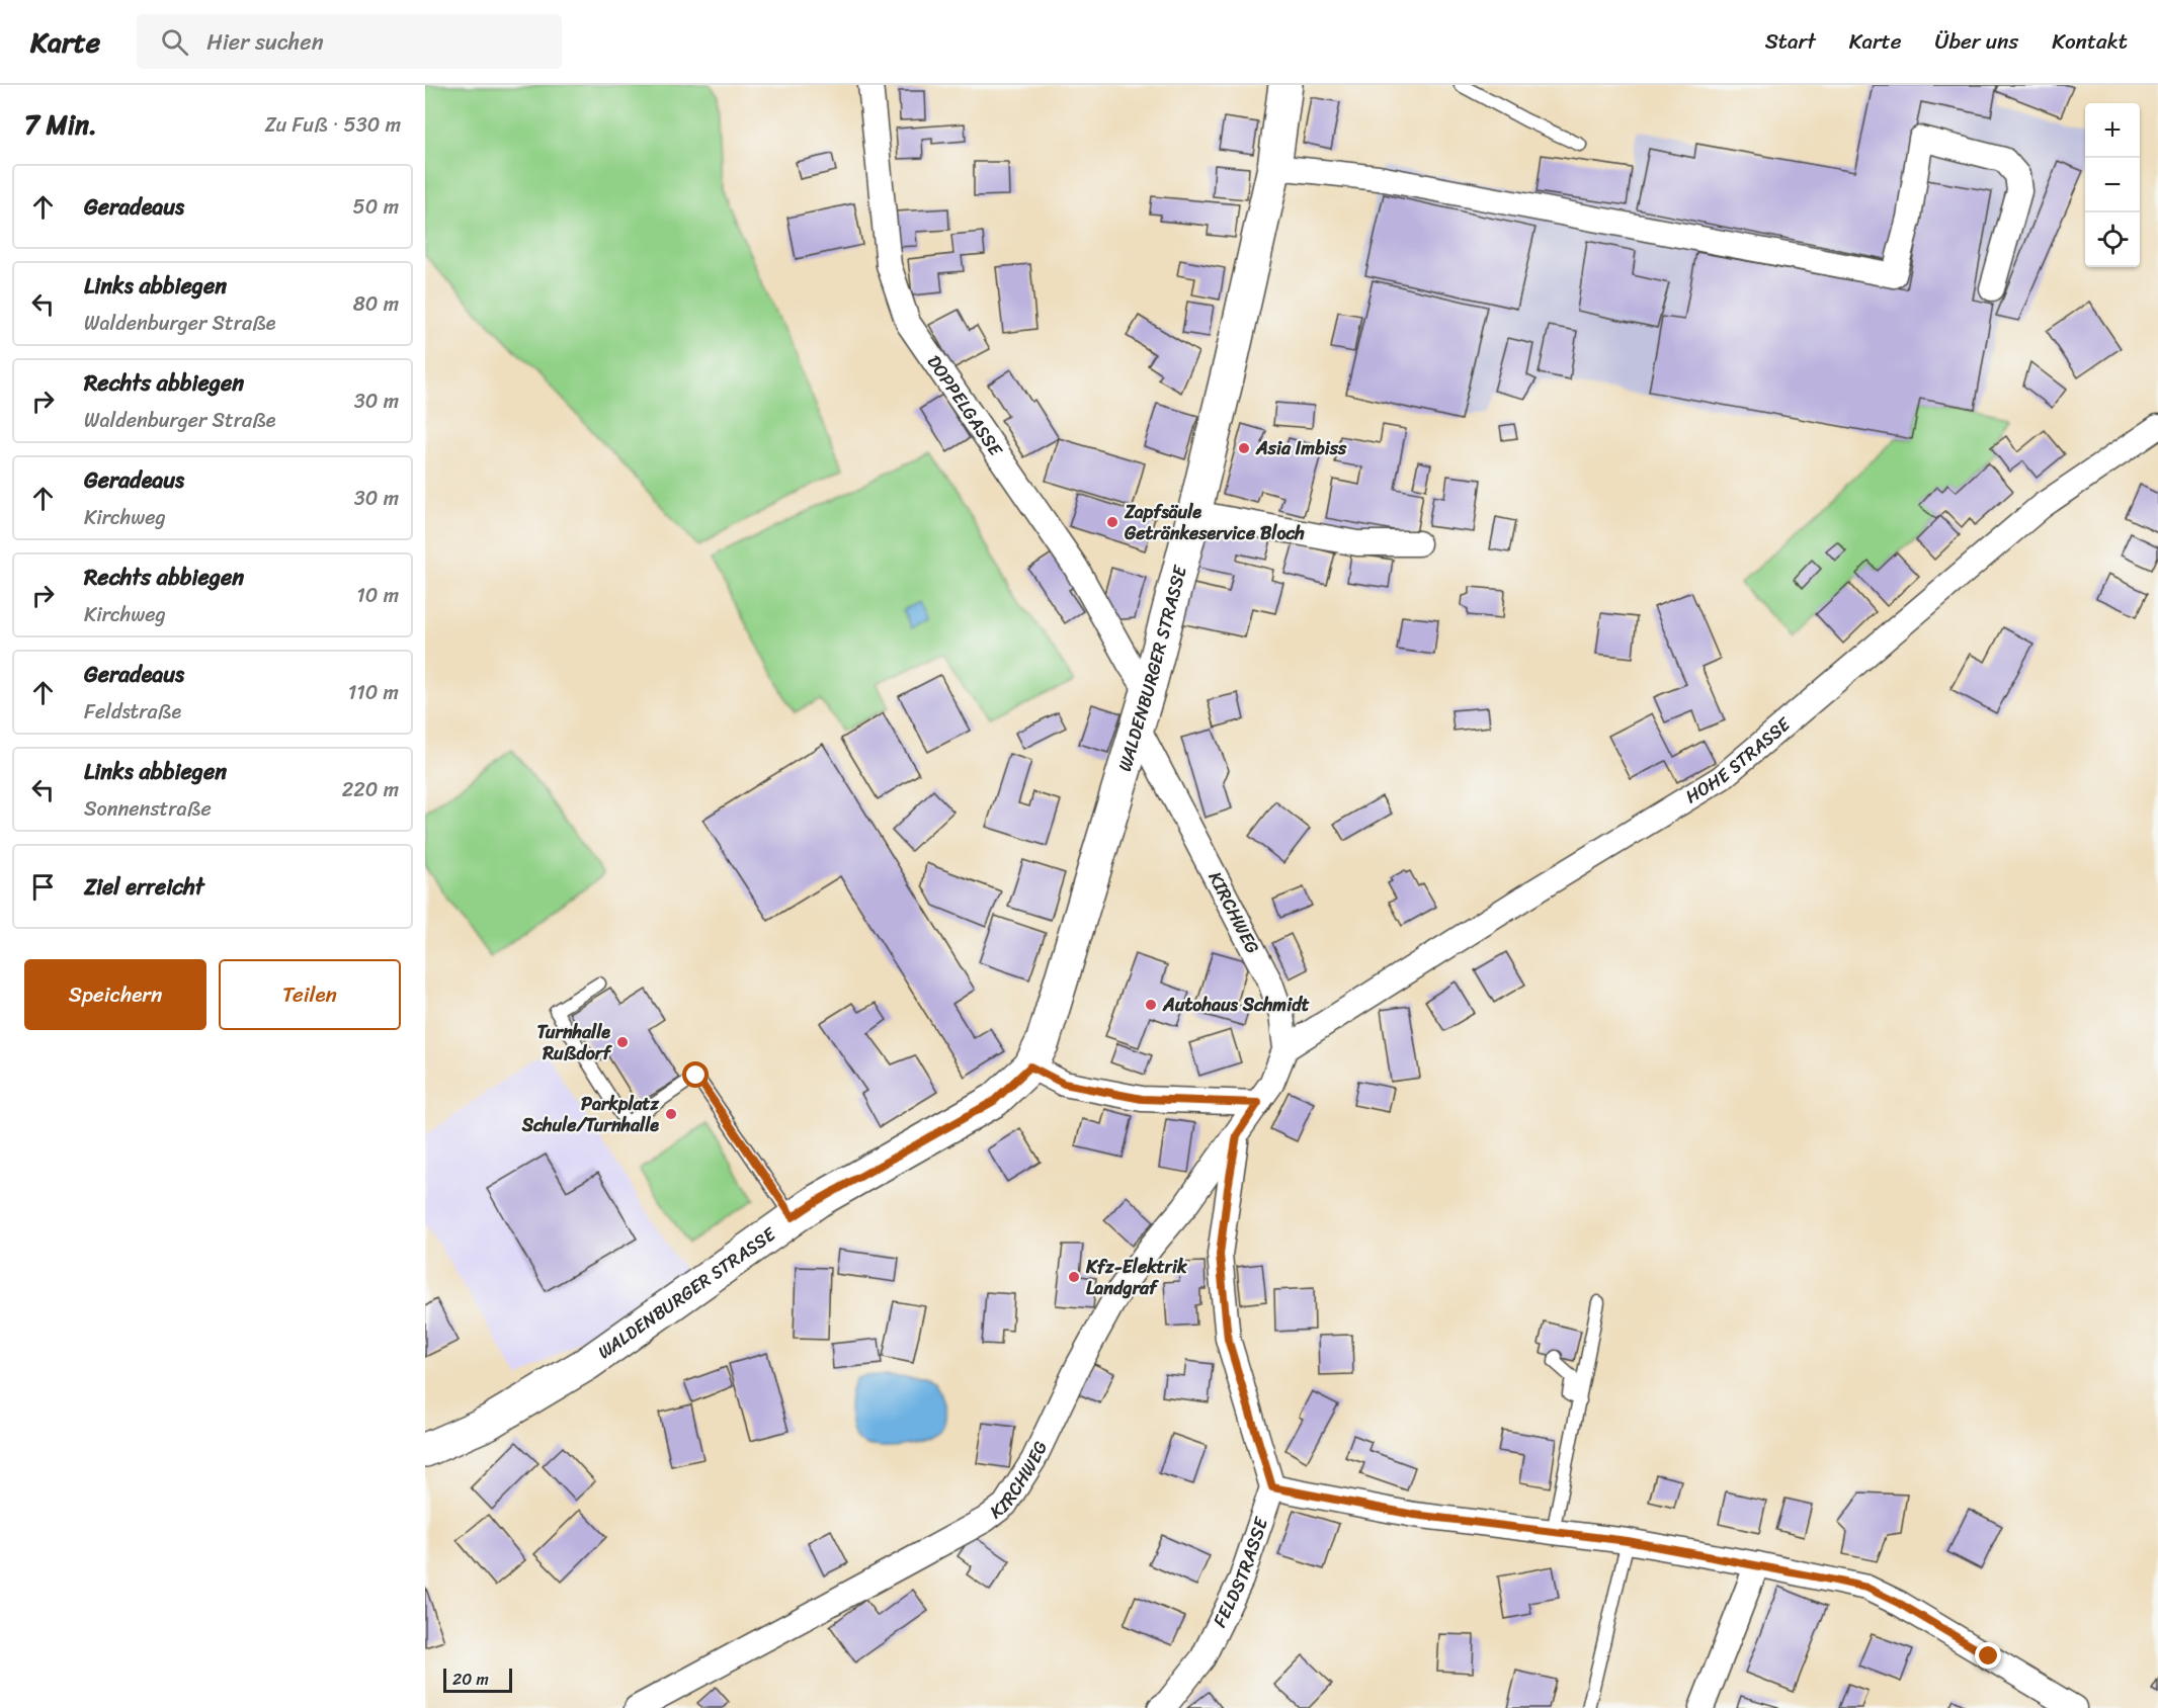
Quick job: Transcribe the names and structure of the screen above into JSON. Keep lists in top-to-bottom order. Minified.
{"streets":{"main road":["WALDENBURGER STRASSE"],"street":["DOPPELGASSE","HOHE STRASSE","KIRCHWEG","FELDSTRASSE"]},"crossings":[["DOPPELGASSE","WALDENBURGER STRASSE"],["WALDENBURGER STRASSE","KIRCHWEG"],["HOHE STRASSE","KIRCHWEG"]],"places":["Asia Imbiss","Zapfsäule Getränkeservice Bloch","Autohaus Schmidt","Turnhalle Rußdorf","Parkplatz Schule/Turnhalle","Kfz-Elektrik Landgraf"],"scale_bar":"20 m","page":{"header":"Karte","search":"Hier suchen","nav":["Start","Karte","Über uns","Kontakt"],"heading":["7 Min.","Zu Fuß · 530 m"],"map_buttons":["+","−"],"list":[["Geradeaus","50 m"],["Links abbiegen","Waldenburger Straße","80 m"],["Rechts abbiegen","Waldenburger Straße","30 m"],["Geradeaus","Kirchweg","30 m"],["Rechts abbiegen","Kirchweg","10 m"],["Geradeaus","Feldstraße","110 m"],["Links abbiegen","Sonnenstraße","220 m"],"Ziel erreicht"],"buttons":["Speichern","Teilen"],"scale":"20 m"}}
